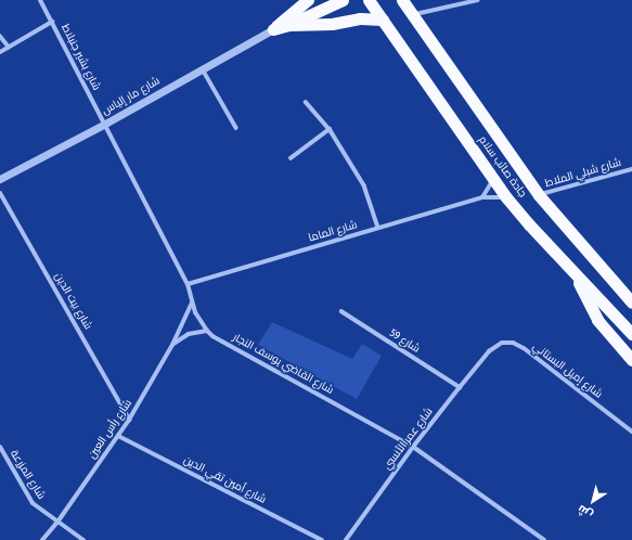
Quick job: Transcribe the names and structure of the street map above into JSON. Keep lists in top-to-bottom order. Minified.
{"streets":{"highway":["جادة صائب سلام"],"street":["شارع بشير جنبلاط","شارع مار إلياس","شارع شبلي الملاط","شارع الماما","شارع بيت الدين","شارع 59","شارع القاضي يوسف النجار","شارع إميل البستاني","شارع رأس العين","شارع عمر الأنسي","شارع المزرعة","شارع أمين تقي الدين"]},"crossings":[["شارع بشير جنبلاط","شارع مار إلياس"],["شارع بشير جنبلاط","شارع القاضي يوسف النجار"],["شارع مار إلياس","شارع القاضي يوسف النجار"],["جادة صائب سلام","شارع شبلي الملاط"],["جادة صائب سلام","شارع الماما"],["شارع الماما","شارع القاضي يوسف النجار"],["شارع بيت الدين","شارع رأس العين"],["شارع 59","شارع عمر الأنسي"],["شارع القاضي يوسف النجار","شارع رأس العين"],["شارع القاضي يوسف النجار","شارع عمر الأنسي"],["شارع إميل البستاني","شارع عمر الأنسي"],["شارع رأس العين","شارع المزرعة"],["شارع رأس العين","شارع أمين تقي الدين"]],"north":"bottom left"}
